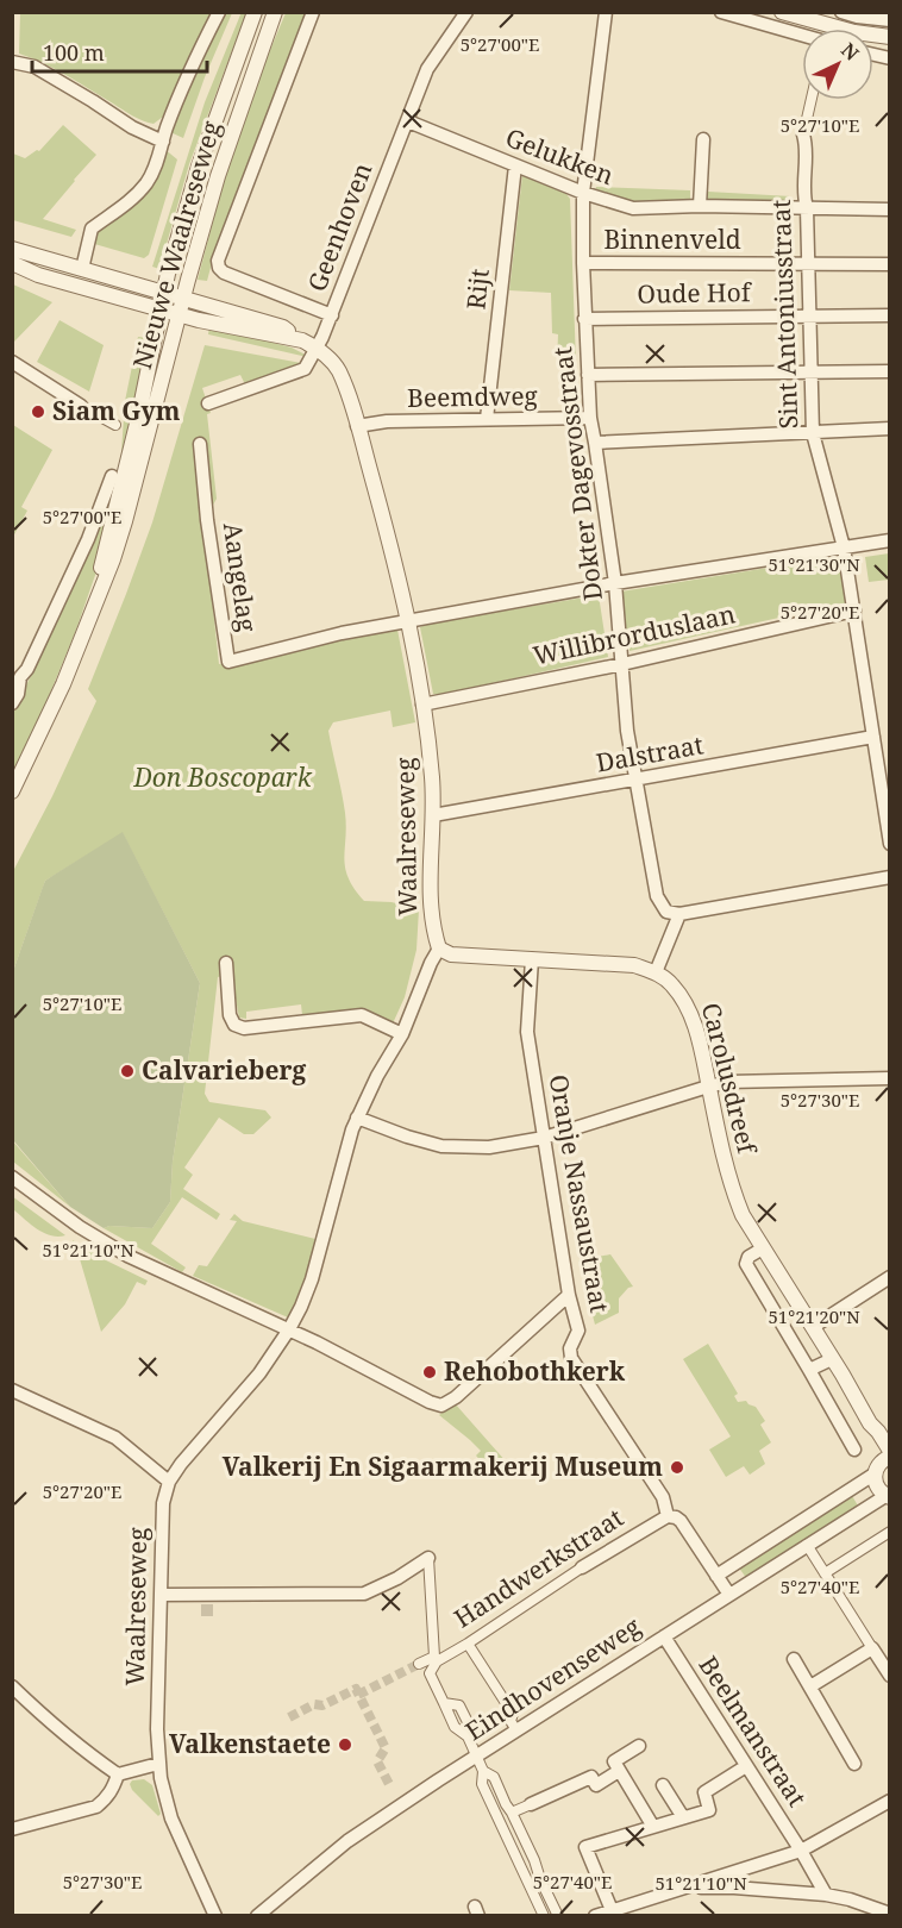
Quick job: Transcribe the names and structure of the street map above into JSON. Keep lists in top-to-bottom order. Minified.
{"streets":{"street":["Gelukken","Geenhoven","Binnenveld","Nieuwe Waalreseweg","Rijt","Oude Hof","Sint Antoniusstraat","Beemdweg","Dokter Dagevosstraat","Aangelag","Willibrorduslaan","Dalstraat","Waalreseweg","Carolusdreef","Oranje Nassaustraat","Handwerkstraat","Eindhovenseweg","Beelmanstraat"]},"crossings":[["Gelukken","Geenhoven"],["Gelukken","Rijt"],["Gelukken","Sint Antoniusstraat"],["Gelukken","Dokter Dagevosstraat"],["Geenhoven","Nieuwe Waalreseweg"],["Geenhoven","Waalreseweg"],["Binnenveld","Sint Antoniusstraat"],["Binnenveld","Dokter Dagevosstraat"],["Nieuwe Waalreseweg","Waalreseweg"],["Rijt","Beemdweg"],["Oude Hof","Sint Antoniusstraat"],["Oude Hof","Dokter Dagevosstraat"],["Sint Antoniusstraat","Willibrorduslaan"],["Sint Antoniusstraat","Dalstraat"],["Beemdweg","Dokter Dagevosstraat"],["Beemdweg","Waalreseweg"],["Dokter Dagevosstraat","Willibrorduslaan"],["Dokter Dagevosstraat","Dalstraat"],["Aangelag","Willibrorduslaan"],["Aangelag","Waalreseweg"],["Willibrorduslaan","Waalreseweg"],["Dalstraat","Waalreseweg"],["Waalreseweg","Carolusdreef"],["Carolusdreef","Oranje Nassaustraat"],["Oranje Nassaustraat","Handwerkstraat"],["Oranje Nassaustraat","Eindhovenseweg"],["Eindhovenseweg","Beelmanstraat"]],"parks":["Don Boscopark"],"places":["Siam Gym","Calvarieberg","Rehobothkerk","Valkerij En Sigaarmakerij Museum","Valkenstaete"],"scale_bar":"100 m","north":"top right","coordinates":["5°27'00\"E","5°27'10\"E","51°21'30\"N","5°27'20\"E","5°27'30\"E","51°21'10\"N","51°21'20\"N","5°27'40\"E"]}
